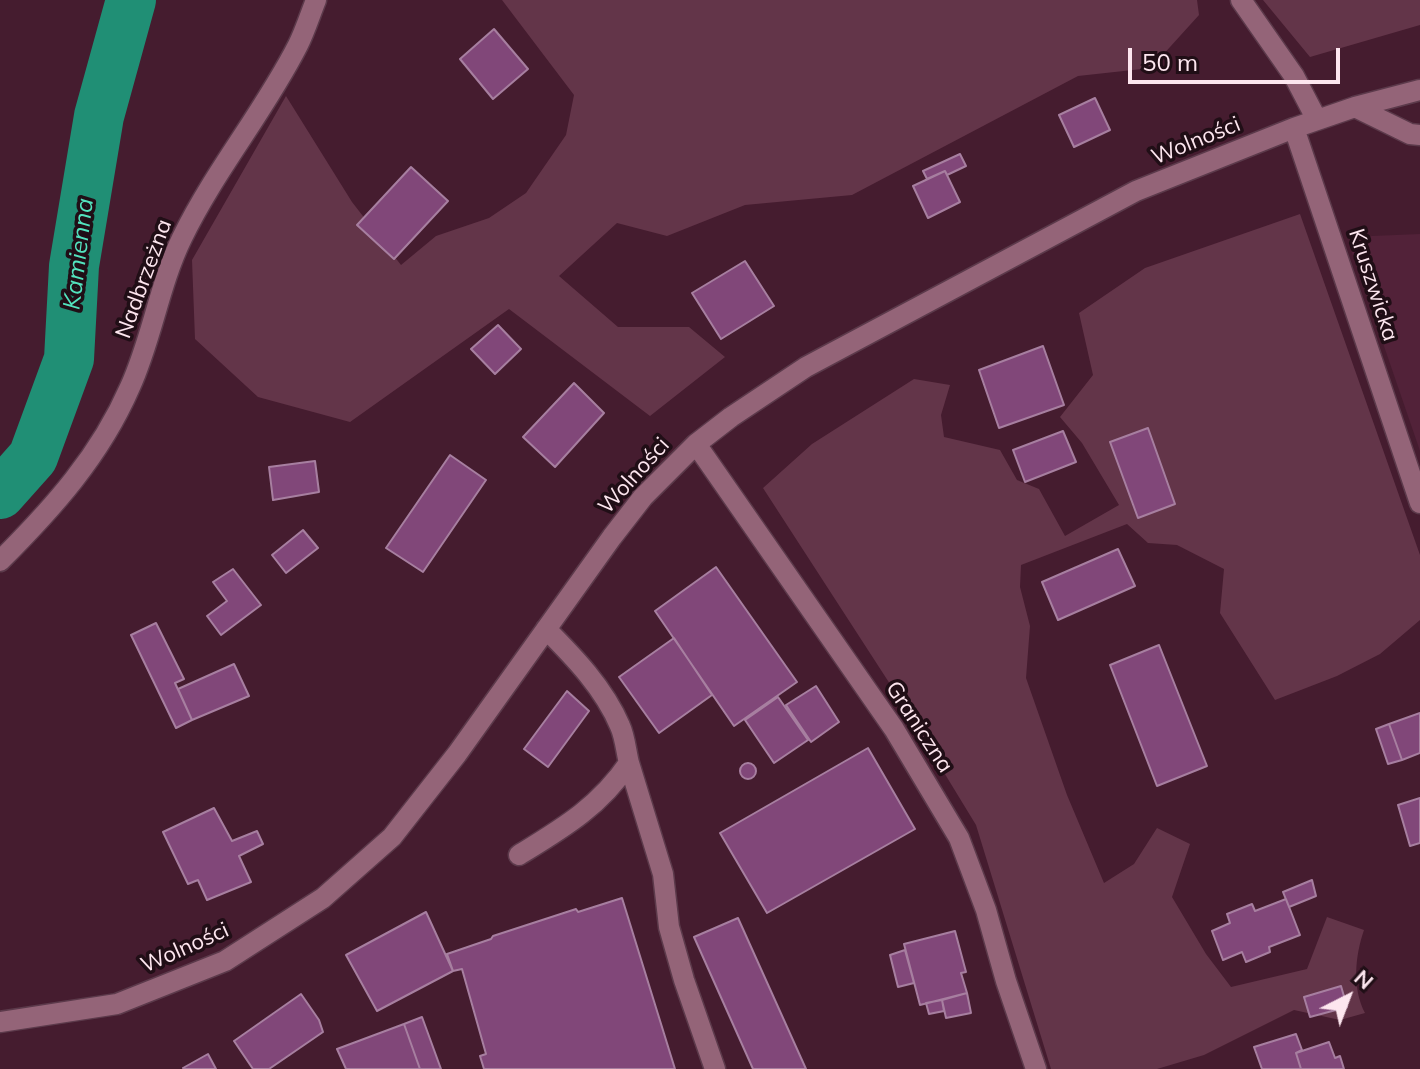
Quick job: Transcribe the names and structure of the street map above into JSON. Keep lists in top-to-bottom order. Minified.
{"streets":{"street":["Wolności","Nadbrzeżna","Kruszwicka","Graniczna"]},"crossings":[["Wolności","Kruszwicka"],["Wolności","Graniczna"]],"water":["Kamienna"],"scale_bar":"50 m","north":"top right"}
